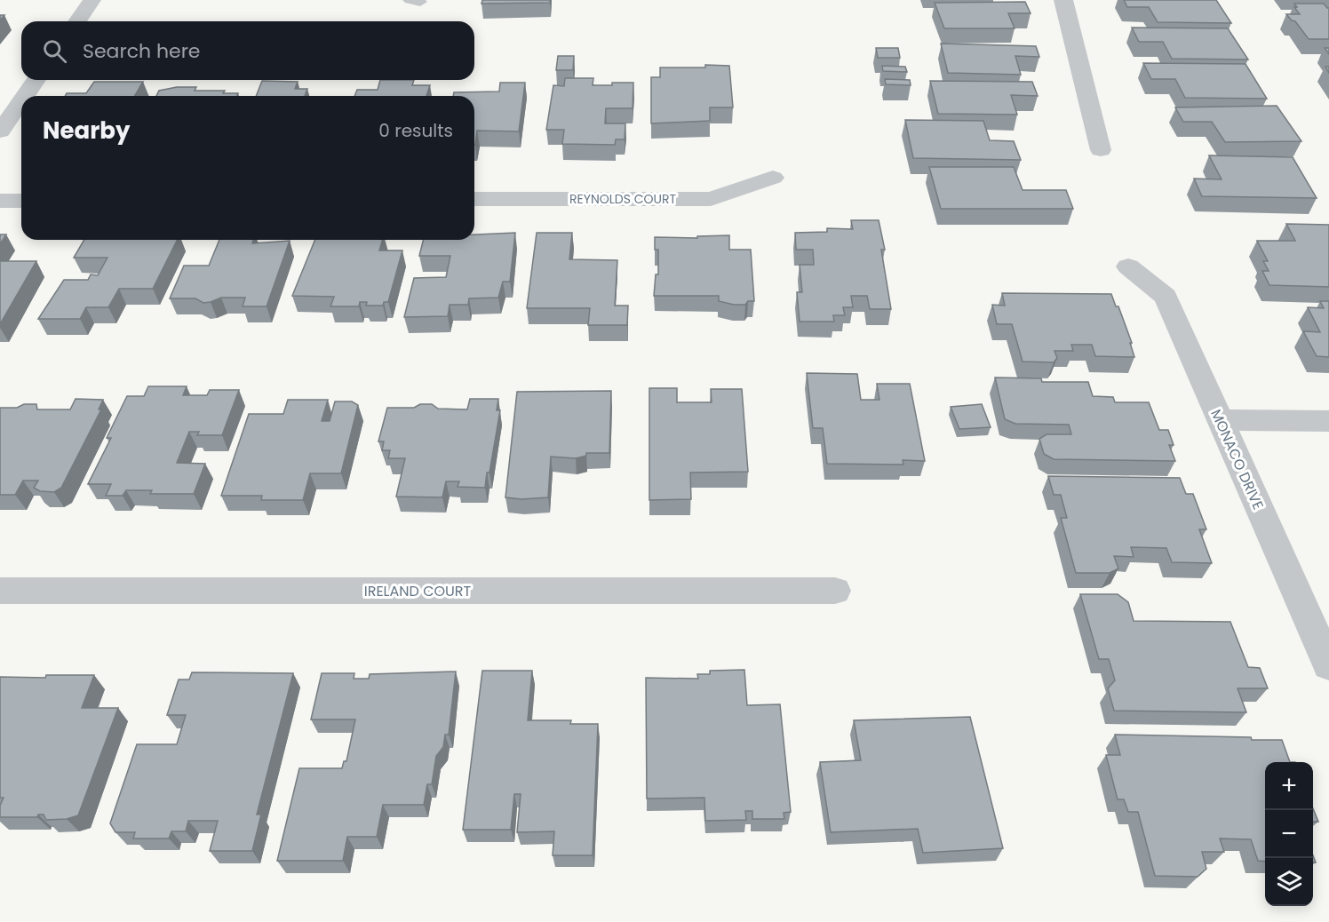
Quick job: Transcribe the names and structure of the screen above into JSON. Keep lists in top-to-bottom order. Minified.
{"streets":{"street":["REYNOLDS COURT","MONACO DRIVE","IRELAND COURT"]},"page":{"search":"Search here","heading":["Nearby","0 results"],"map_buttons":["+","−"]}}
